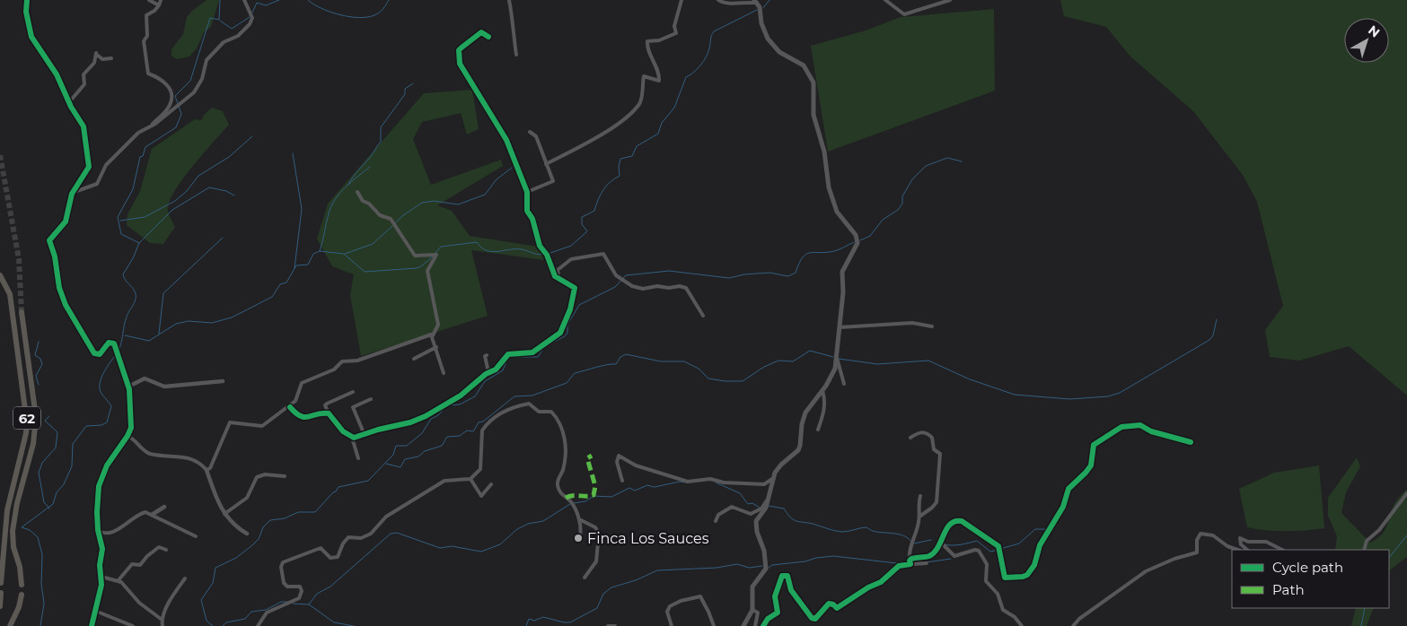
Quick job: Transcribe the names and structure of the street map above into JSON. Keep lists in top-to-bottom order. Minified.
{"streets":{"highway":["62"]},"places":["Finca Los Sauces"],"legend":["Cycle path","Path"],"north":"top right"}
